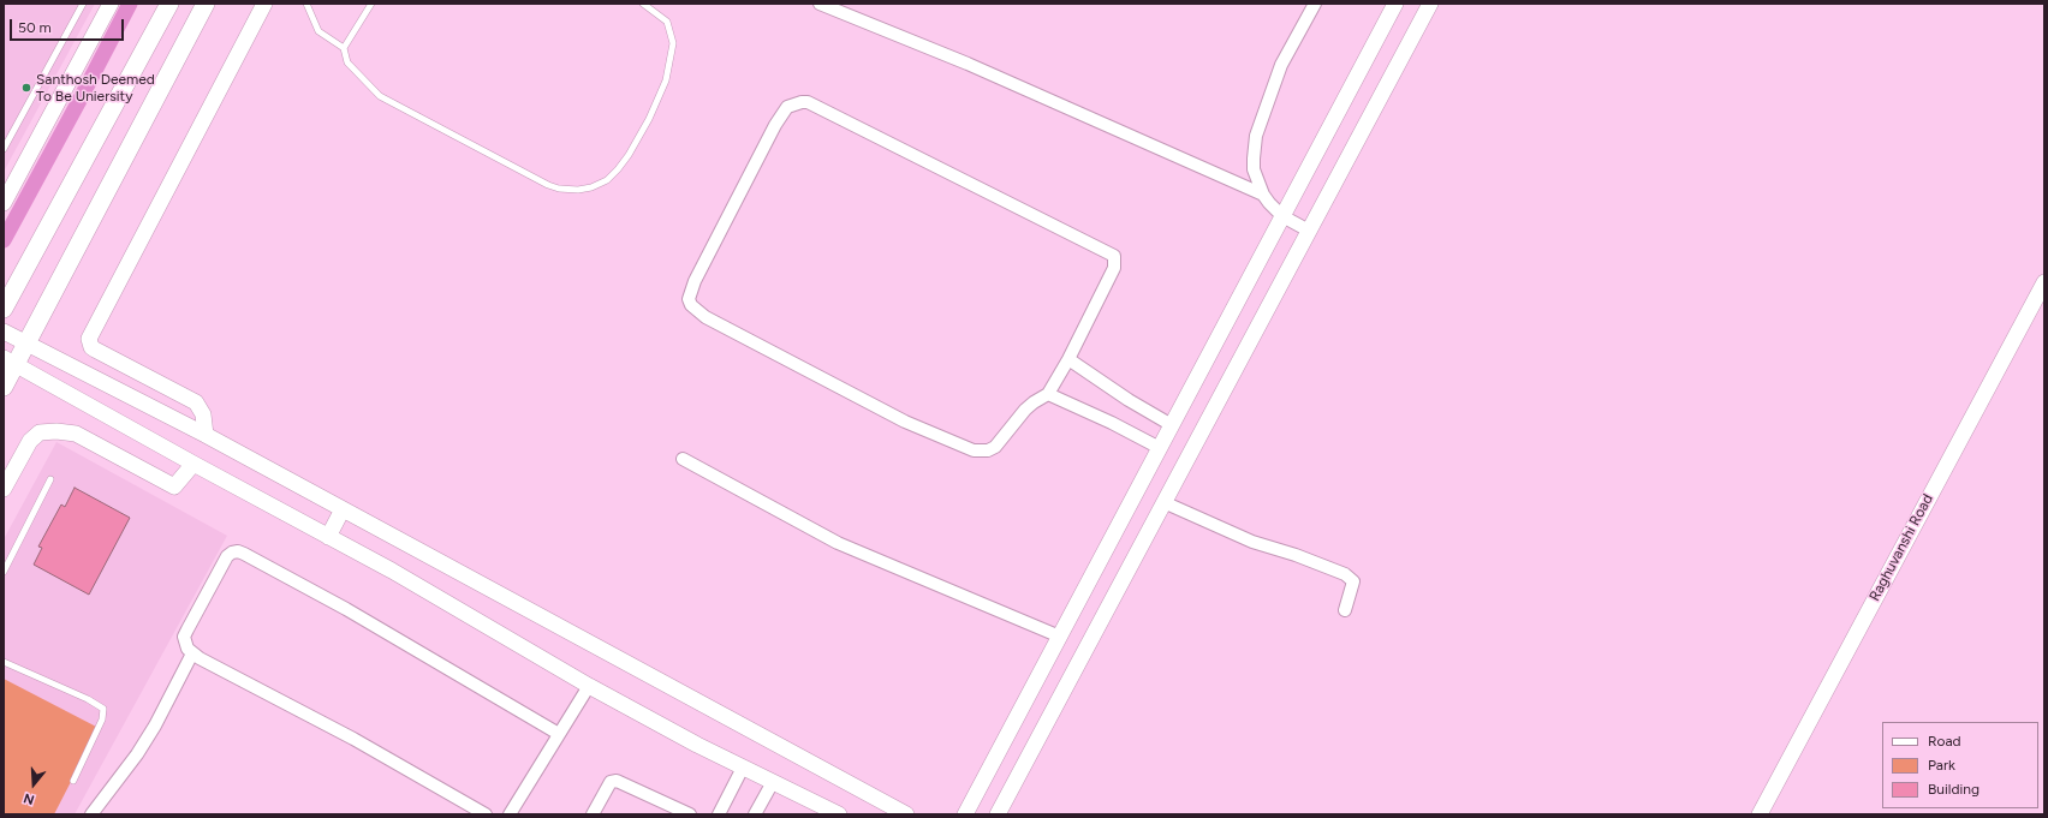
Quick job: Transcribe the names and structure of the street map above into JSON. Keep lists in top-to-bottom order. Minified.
{"streets":{"street":["Raghuvanshi Road"]},"places":["Santhosh Deemed To Be Uniersity"],"legend":["Road","Park","Building"],"scale_bar":"50 m","north":"bottom"}
